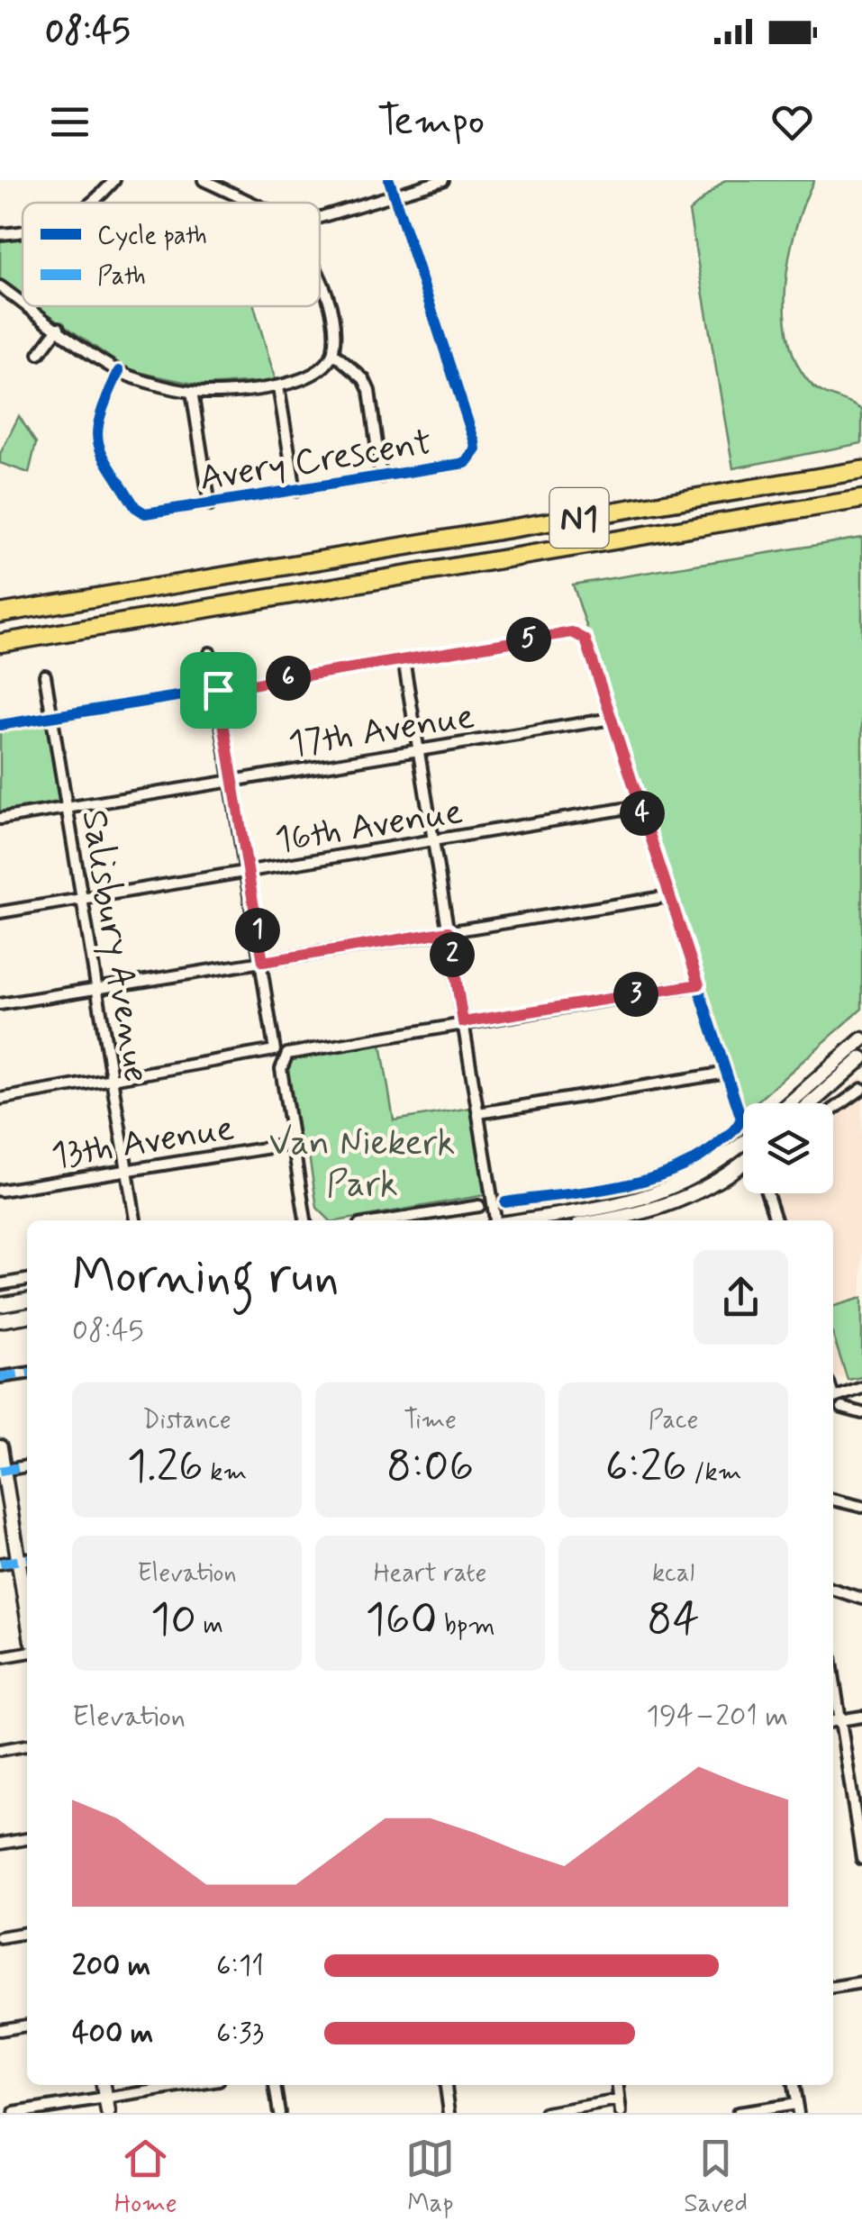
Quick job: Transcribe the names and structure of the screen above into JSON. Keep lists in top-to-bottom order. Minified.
{"streets":{"highway":["N1"],"street":["Avery Crescent","17th Avenue","16th Avenue","Salisbury Avenue","13th Avenue"]},"crossings":[["17th Avenue","Salisbury Avenue"],["16th Avenue","Salisbury Avenue"],["Salisbury Avenue","13th Avenue"]],"parks":["Van Niekerk Park"],"legend":["Cycle path","Path"],"page":{"status":"08:45","header":"Tempo","pins":["5","6","4","1","2","3"],"heading":["Morning run","08:45"],"stats":[["Distance","1.26 km"],["Time","8:06"],["Pace","6:26 /km"],["Elevation","10 m"],["Heart rate","160 bpm"],["kcal","84"]],"chart":["Elevation","194–201 m"],"list":[{"name":"200 m","note":"6:11"},{"name":"400 m","note":"6:33"}],"tabs":["Home","Map","Saved"]}}
